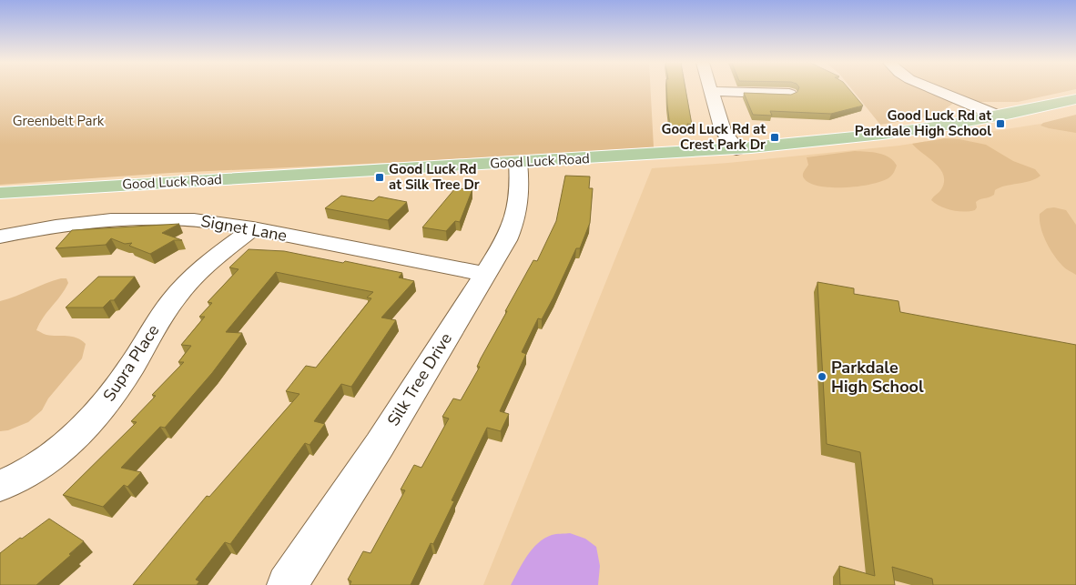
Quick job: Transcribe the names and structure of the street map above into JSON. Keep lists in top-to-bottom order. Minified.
{"streets":{"main road":["Good Luck Road"],"street":["Signet Lane","Supra Place","Silk Tree Drive"]},"crossings":[["Good Luck Road","Silk Tree Drive"],["Signet Lane","Supra Place"],["Signet Lane","Silk Tree Drive"]],"parks":["Greenbelt Park"],"places":{"transit":["Good Luck Rd at Parkdale High School","Good Luck Rd at Crest Park Dr","Good Luck Rd at Silk Tree Dr"],"other":["Parkdale High School"]}}
